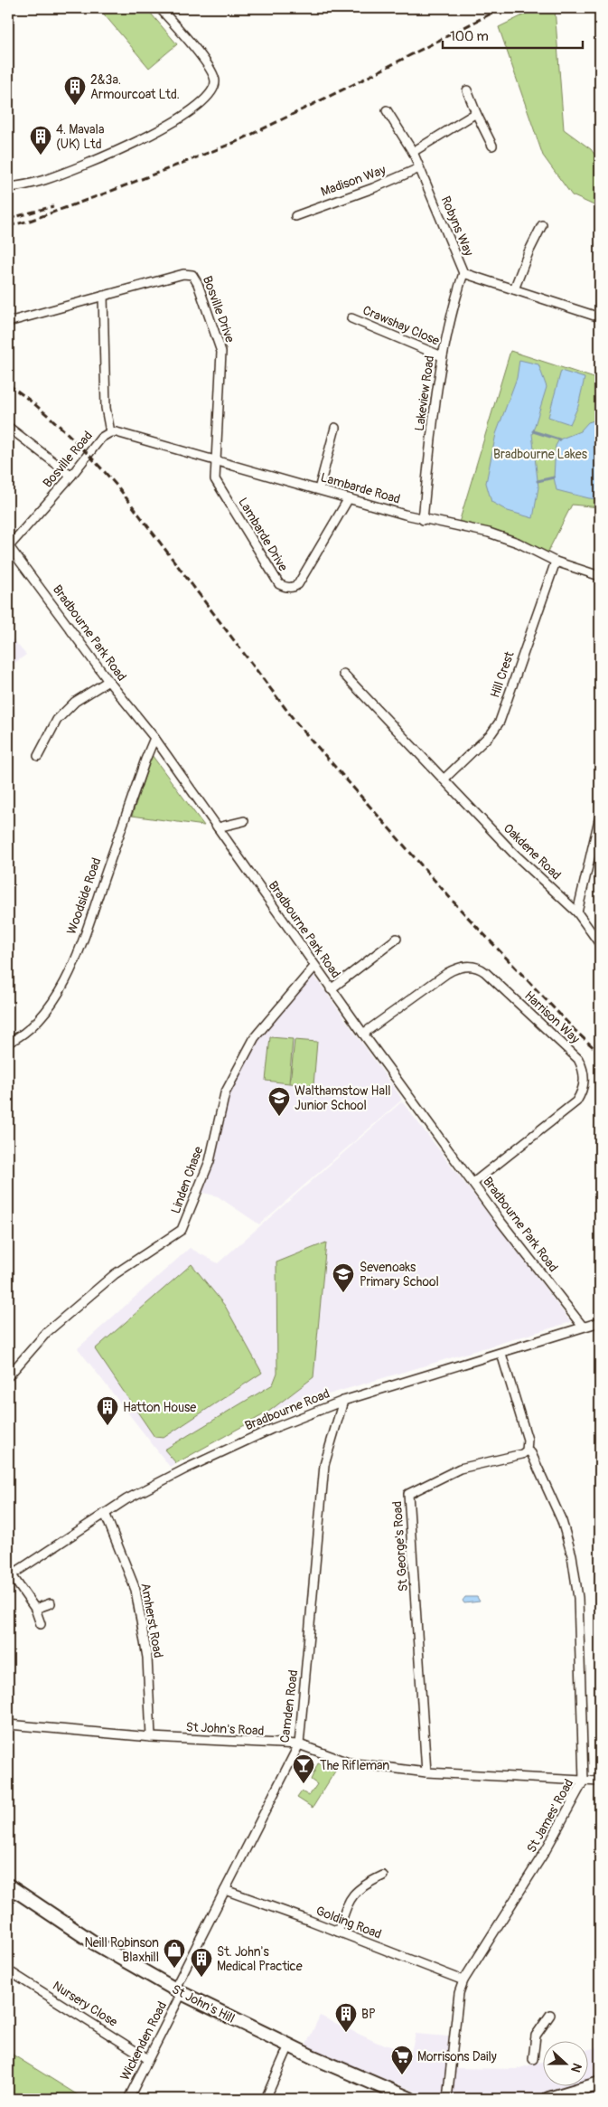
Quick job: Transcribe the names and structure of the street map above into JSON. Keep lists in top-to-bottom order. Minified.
{"streets":{"main road":["St John's Hill"],"street":["Madison Way","Robyns Way","Bosville Drive","Crawshay Close","Lakeview Road","Bosville Road","Lambarde Road","Lambarde Drive","Bradbourne Park Road","Hill Crest","Oakdene Road","Woodside Road","Harrison Way","Linden Chase","Bradbourne Road","St George's Road","Amherst Road","Camden Road","St John's Road","St James' Road","Golding Road","Nursery Close","Wickenden Road"]},"crossings":[["Madison Way","Robyns Way"],["Robyns Way","Lakeview Road"],["Bosville Drive","Bosville Road"],["Bosville Drive","Lambarde Road"],["Bosville Drive","Lambarde Drive"],["Crawshay Close","Lakeview Road"],["Lakeview Road","Lambarde Road"],["Bosville Road","Lambarde Road"],["Bosville Road","Bradbourne Park Road"],["Lambarde Road","Lambarde Drive"],["Lambarde Road","Hill Crest"],["Bradbourne Park Road","Woodside Road"],["Bradbourne Park Road","Harrison Way"],["Bradbourne Park Road","Linden Chase"],["Bradbourne Park Road","Bradbourne Road"],["Hill Crest","Oakdene Road"],["Bradbourne Road","Amherst Road"],["Bradbourne Road","Camden Road"],["St George's Road","St John's Road"],["St George's Road","St James' Road"],["Amherst Road","St John's Road"],["Camden Road","St John's Road"],["Camden Road","Golding Road"],["Camden Road","St John's Hill"],["Camden Road","Wickenden Road"],["St John's Road","St James' Road"],["St James' Road","Golding Road"],["Nursery Close","Wickenden Road"],["St John's Hill","Wickenden Road"]],"parks":["Bradbourne Lakes"],"places":{"building":["2&3a. Armourcoat Ltd.","4. Mavala (UK) Ltd","Hatton House","St. John's Medical Practice","BP"],"school or university":["Walthamstow Hall Junior School","Sevenoaks Primary School"],"bar":["The Rifleman"],"shop":["Neill Robinson Blaxhill"],"supermarket":["Morrisons Daily"]},"scale_bar":"100 m","north":"right"}
